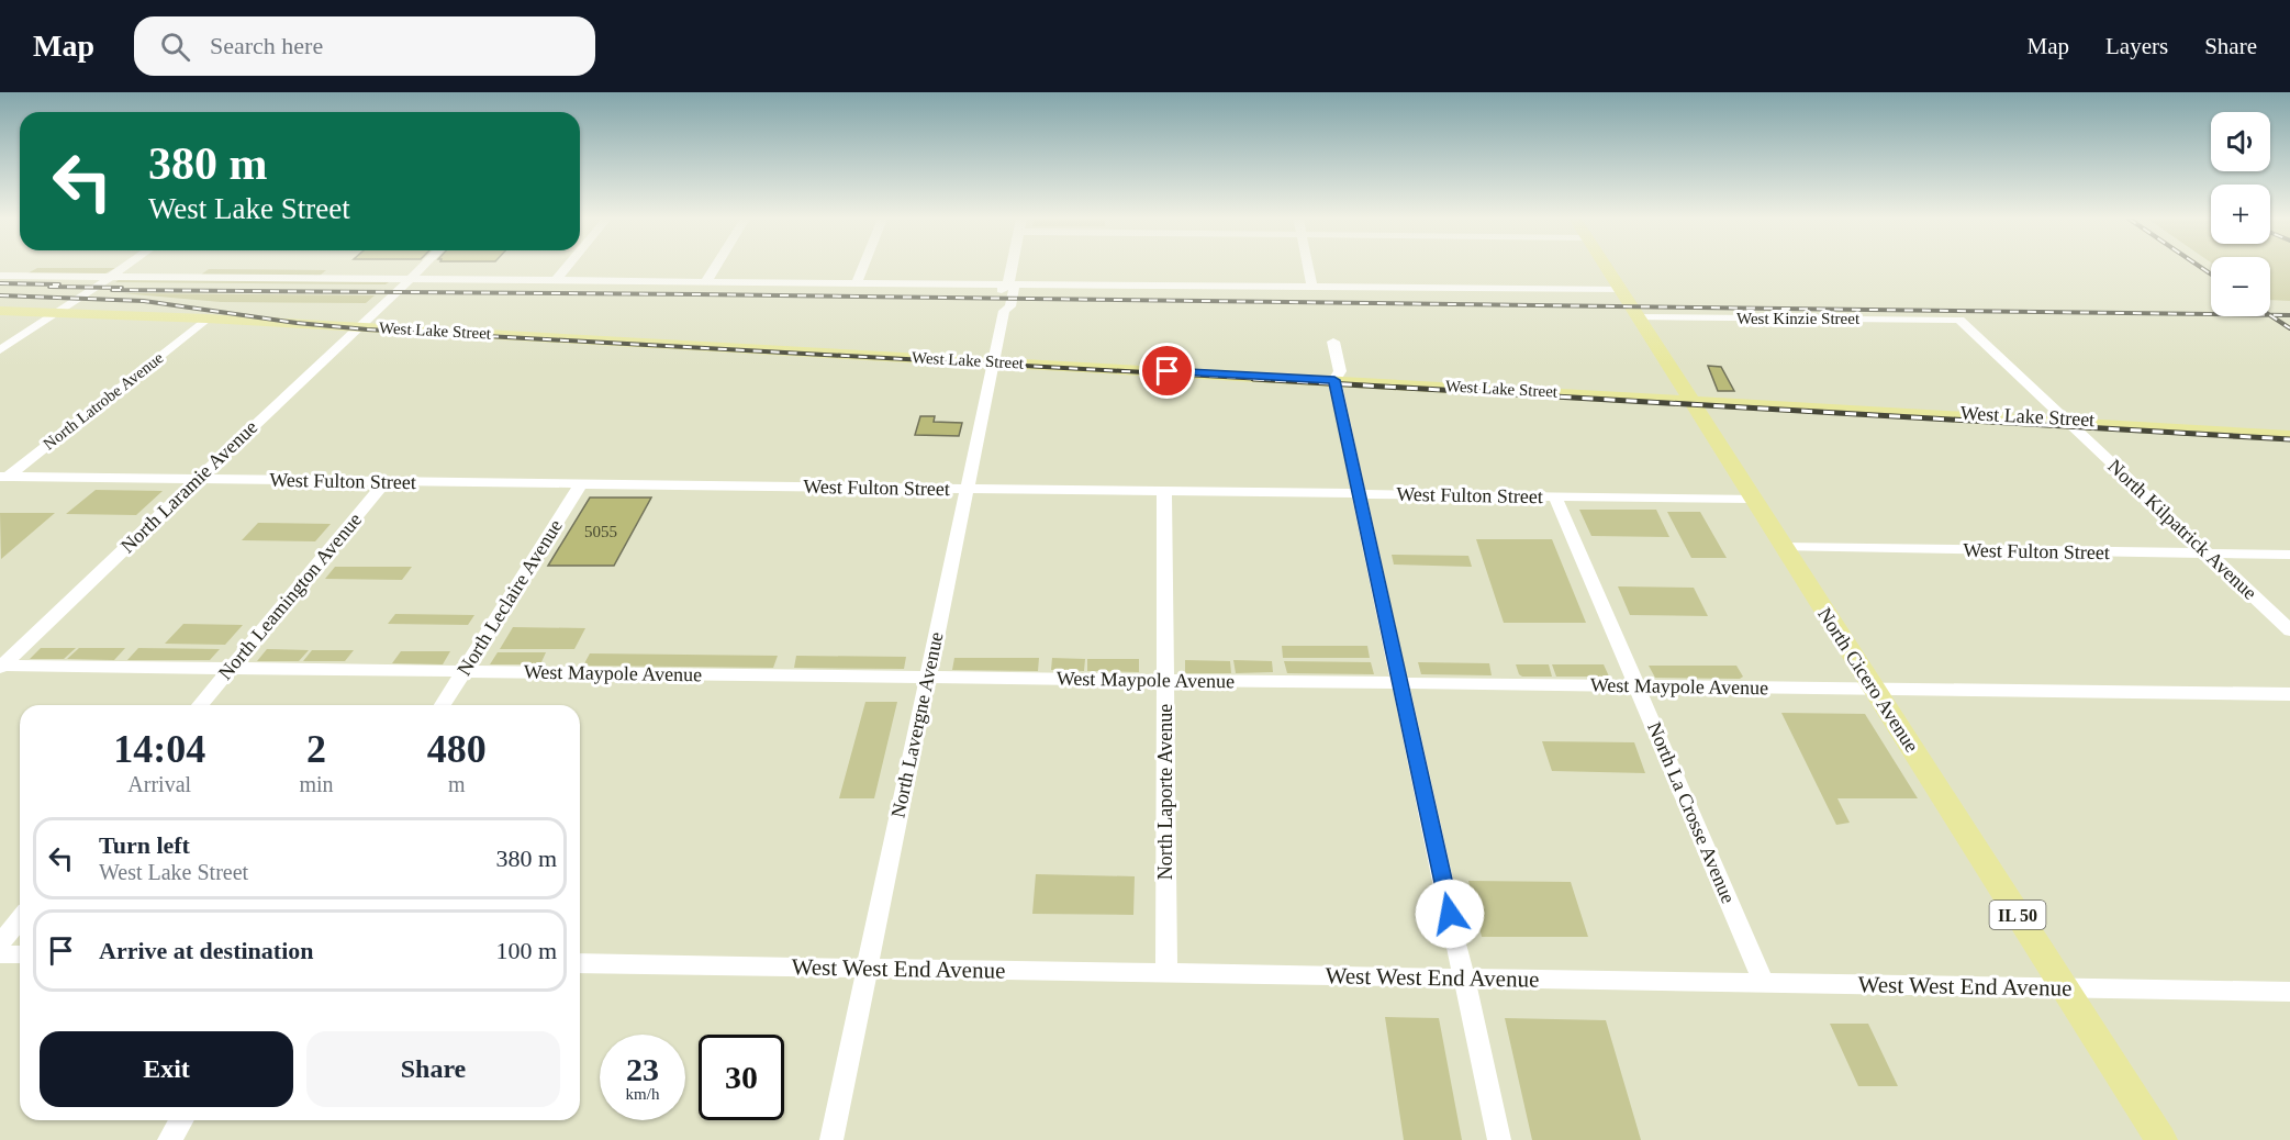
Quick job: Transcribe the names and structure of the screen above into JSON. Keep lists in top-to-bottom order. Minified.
{"streets":{"main road":["West Lake Street","North Cicero Avenue","IL 50"],"street":["West Kinzie Street","North Latrobe Avenue","West Fulton Street","North Laramie Avenue","North Kilpatrick Avenue","North Leamington Avenue","North Leclaire Avenue","West Maypole Avenue","North Lavergne Avenue","North Laporte Avenue","North La Crosse Avenue","West West End Avenue"]},"crossings":[["West Kinzie Street","North Kilpatrick Avenue"],["West Kinzie Street","North Cicero Avenue"],["West Lake Street","North Latrobe Avenue"],["West Lake Street","North Laramie Avenue"],["West Lake Street","North Kilpatrick Avenue"],["West Lake Street","North Cicero Avenue"],["West Lake Street","North Lavergne Avenue"],["North Latrobe Avenue","West Fulton Street"],["West Fulton Street","North Laramie Avenue"],["West Fulton Street","North Kilpatrick Avenue"],["West Fulton Street","North Leamington Avenue"],["West Fulton Street","North Leclaire Avenue"],["West Fulton Street","North Cicero Avenue"],["West Fulton Street","North Lavergne Avenue"],["West Fulton Street","North Laporte Avenue"],["West Fulton Street","North La Crosse Avenue"],["North Laramie Avenue","West Maypole Avenue"],["North Leamington Avenue","West Maypole Avenue"],["North Leclaire Avenue","West Maypole Avenue"],["West Maypole Avenue","North Cicero Avenue"],["West Maypole Avenue","North Lavergne Avenue"],["West Maypole Avenue","North Laporte Avenue"],["West Maypole Avenue","North La Crosse Avenue"],["North Cicero Avenue","West West End Avenue"],["North Lavergne Avenue","West West End Avenue"],["North Laporte Avenue","West West End Avenue"],["North La Crosse Avenue","West West End Avenue"]],"house_numbers":["5055"],"page":{"header":"Map","search":"Search here","nav":["Map","Layers","Share"],"map_buttons":["+","−"],"turn":["380 m","West Lake Street"],"eta":["14:04","Arrival","2","min","480","m"],"list":[{"name":"Turn left","note":"West Lake Street","value":"380 m"},{"name":"Arrive at destination","value":"100 m"}],"buttons":["Exit","Share"],"speed":"23 km/h","limit":"30"}}
